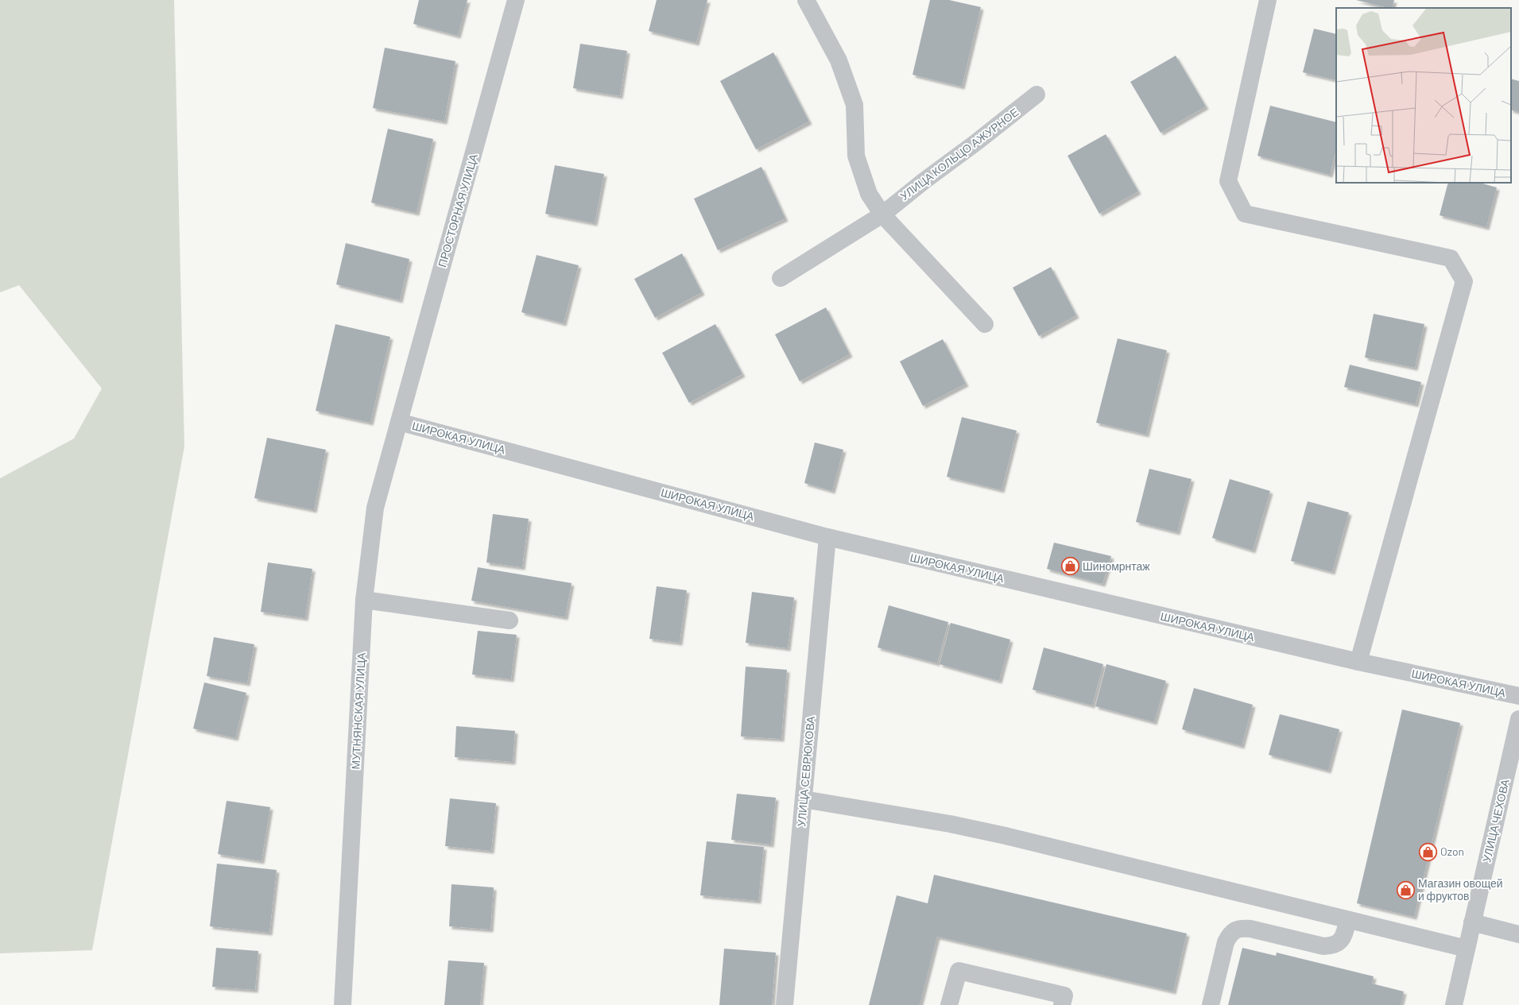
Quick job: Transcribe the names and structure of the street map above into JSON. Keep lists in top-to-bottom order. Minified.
{"streets":{"street":["УЛИЦА КОЛЬЦО АЖУРНОЕ","ПРОСТОРНАЯ УЛИЦА","ШИРОКАЯ УЛИЦА","МУТНЯНСКАЯ УЛИЦА","УЛИЦА СЕВРЮКОВА","УЛИЦА ЧЕХОВА"]},"crossings":[["ПРОСТОРНАЯ УЛИЦА","ШИРОКАЯ УЛИЦА"],["ПРОСТОРНАЯ УЛИЦА","МУТНЯНСКАЯ УЛИЦА"],["ШИРОКАЯ УЛИЦА","МУТНЯНСКАЯ УЛИЦА"],["ШИРОКАЯ УЛИЦА","УЛИЦА СЕВРЮКОВА"]],"places":{"shop":["Шиномрнтаж","Ozon","Магазин овощей и фруктов"]}}
